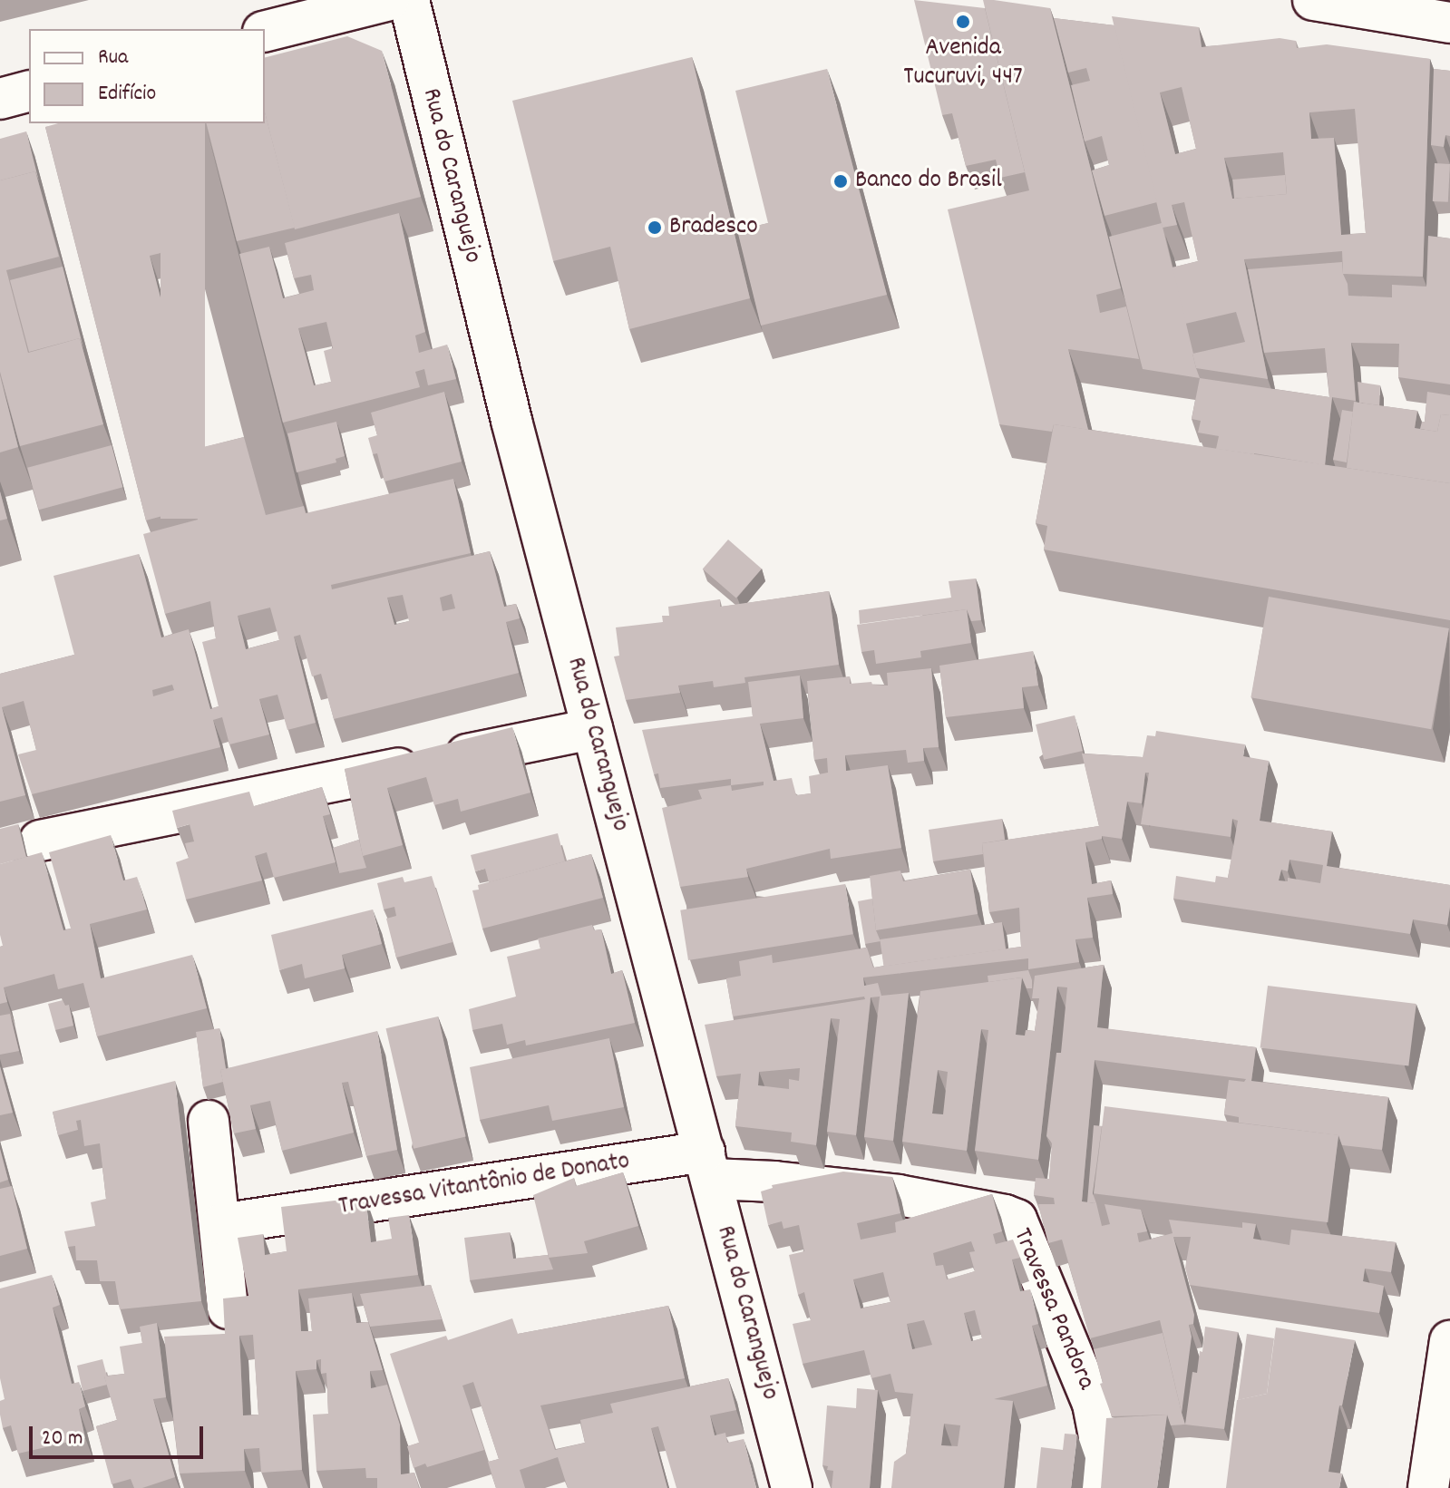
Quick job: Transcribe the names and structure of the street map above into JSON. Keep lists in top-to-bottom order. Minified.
{"streets":{"street":["Rua do Caranguejo","Travessa Vitantônio de Donato","Travessa Pandora"]},"crossings":[["Rua do Caranguejo","Travessa Vitantônio de Donato"],["Rua do Caranguejo","Travessa Pandora"],["Travessa Vitantônio de Donato","Travessa Pandora"]],"places":["Avenida Tucuruvi, 447","Banco do Brasil","Bradesco"],"legend":["Rua","Edifício"],"scale_bar":"20 m"}
